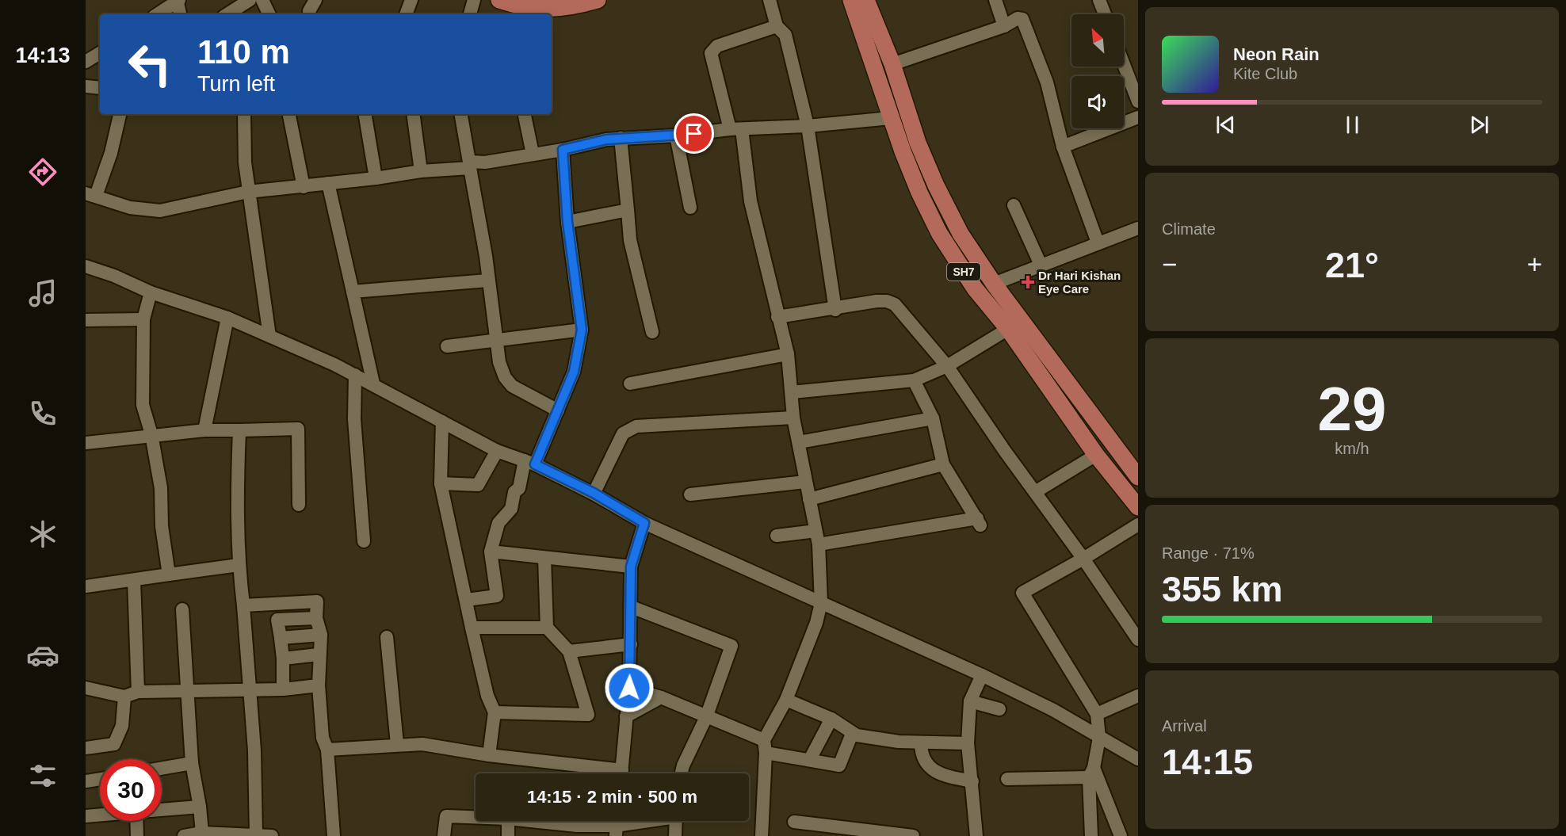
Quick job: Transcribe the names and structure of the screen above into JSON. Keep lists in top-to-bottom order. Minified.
{"streets":{"main road":["SH7"]},"places":{"health":["Dr Hari Kishan Eye Care"]},"north":"top left","page":{"tabs":"14:13","turn":["110 m","Turn left"],"song":["Neon Rain","Kite Club"],"tile":["Climate",["29","km/h"],["Range · 71%","355 km"],["Arrival","14:15"]],"heat":["−","21°","+"],"limit":"30","trip":"14:15 · 2 min · 500 m"}}
